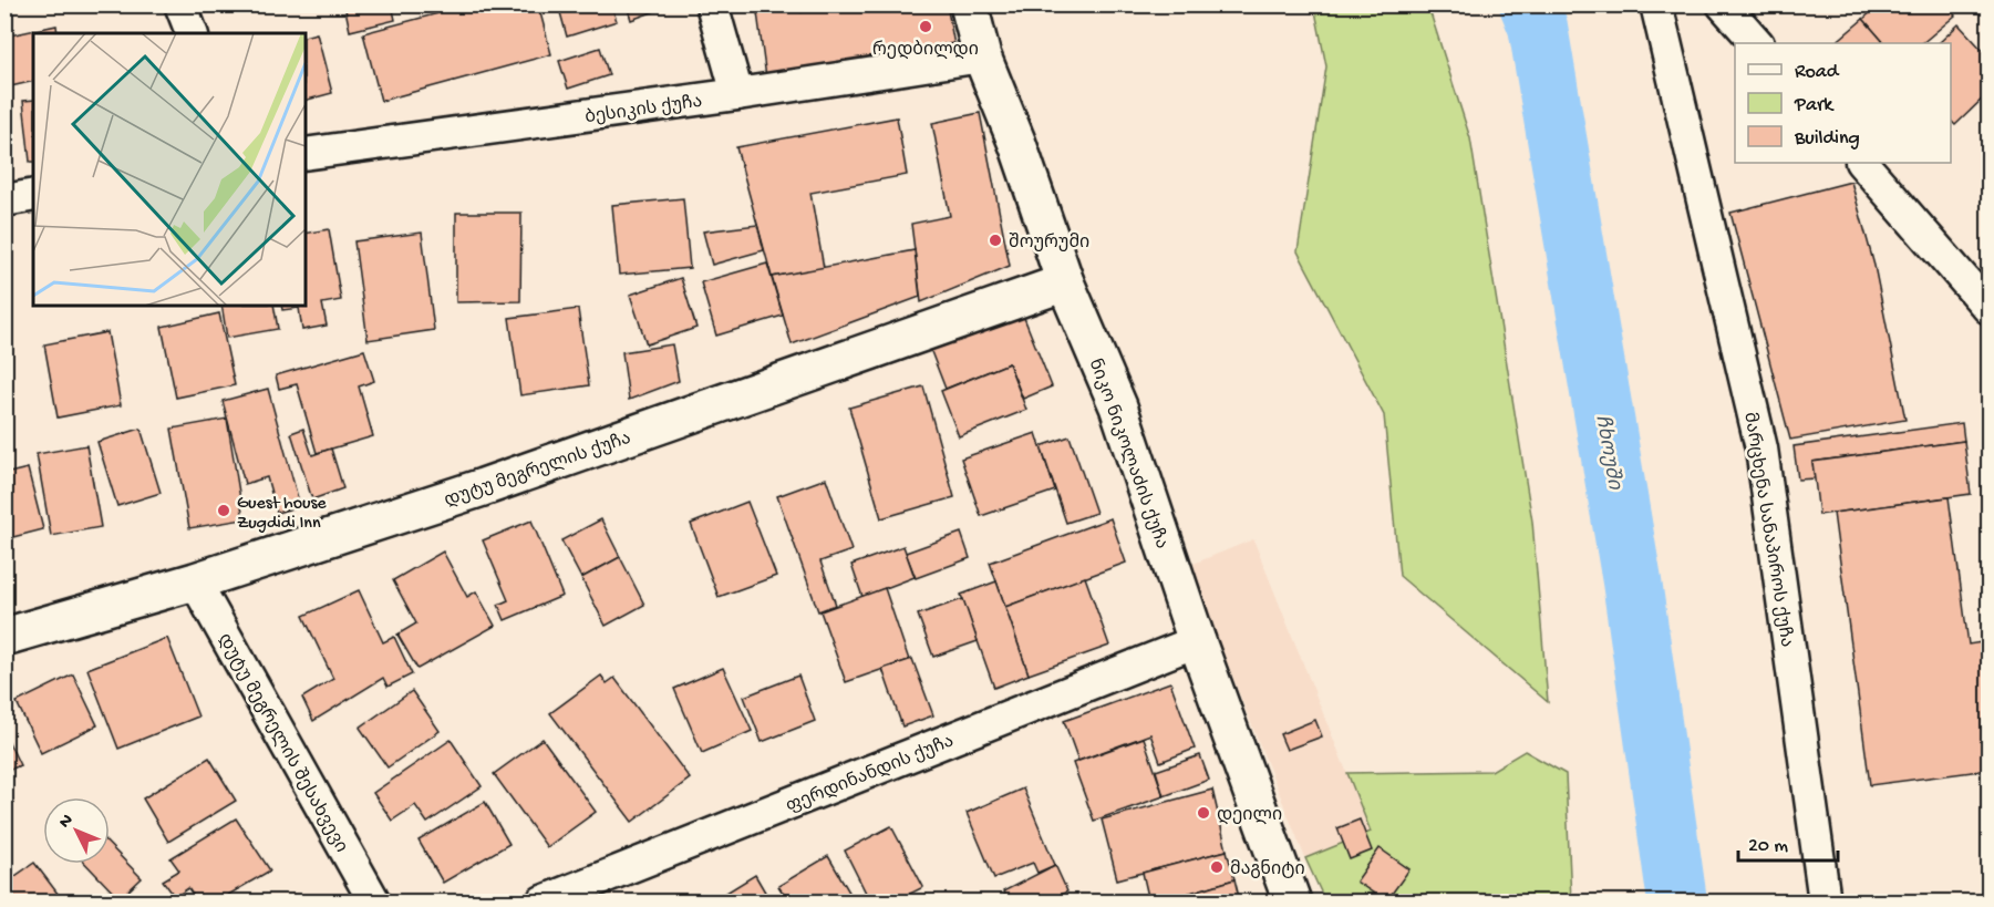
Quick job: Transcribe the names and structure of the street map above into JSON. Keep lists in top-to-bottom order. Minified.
{"streets":{"street":["ბესიკის ქუჩა","ნიკო ნიკოლაძის ქუჩა","დუტუ მეგრელის ქუჩა","მარცხენა სანაპიროს ქუჩა","დუტუ მეგრელის შესახვევი","ფერდინანდის ქუჩა"]},"crossings":[["ბესიკის ქუჩა","ნიკო ნიკოლაძის ქუჩა"],["ნიკო ნიკოლაძის ქუჩა","დუტუ მეგრელის ქუჩა"],["ნიკო ნიკოლაძის ქუჩა","ფერდინანდის ქუჩა"],["დუტუ მეგრელის ქუჩა","დუტუ მეგრელის შესახვევი"]],"water":["ჩხოუში"],"places":["რედბილდი","შოურუმი","Guest house Zugdidi Inn","დეილი","მაგნიტი"],"legend":["Road","Park","Building"],"scale_bar":"20 m","north":"top left"}
